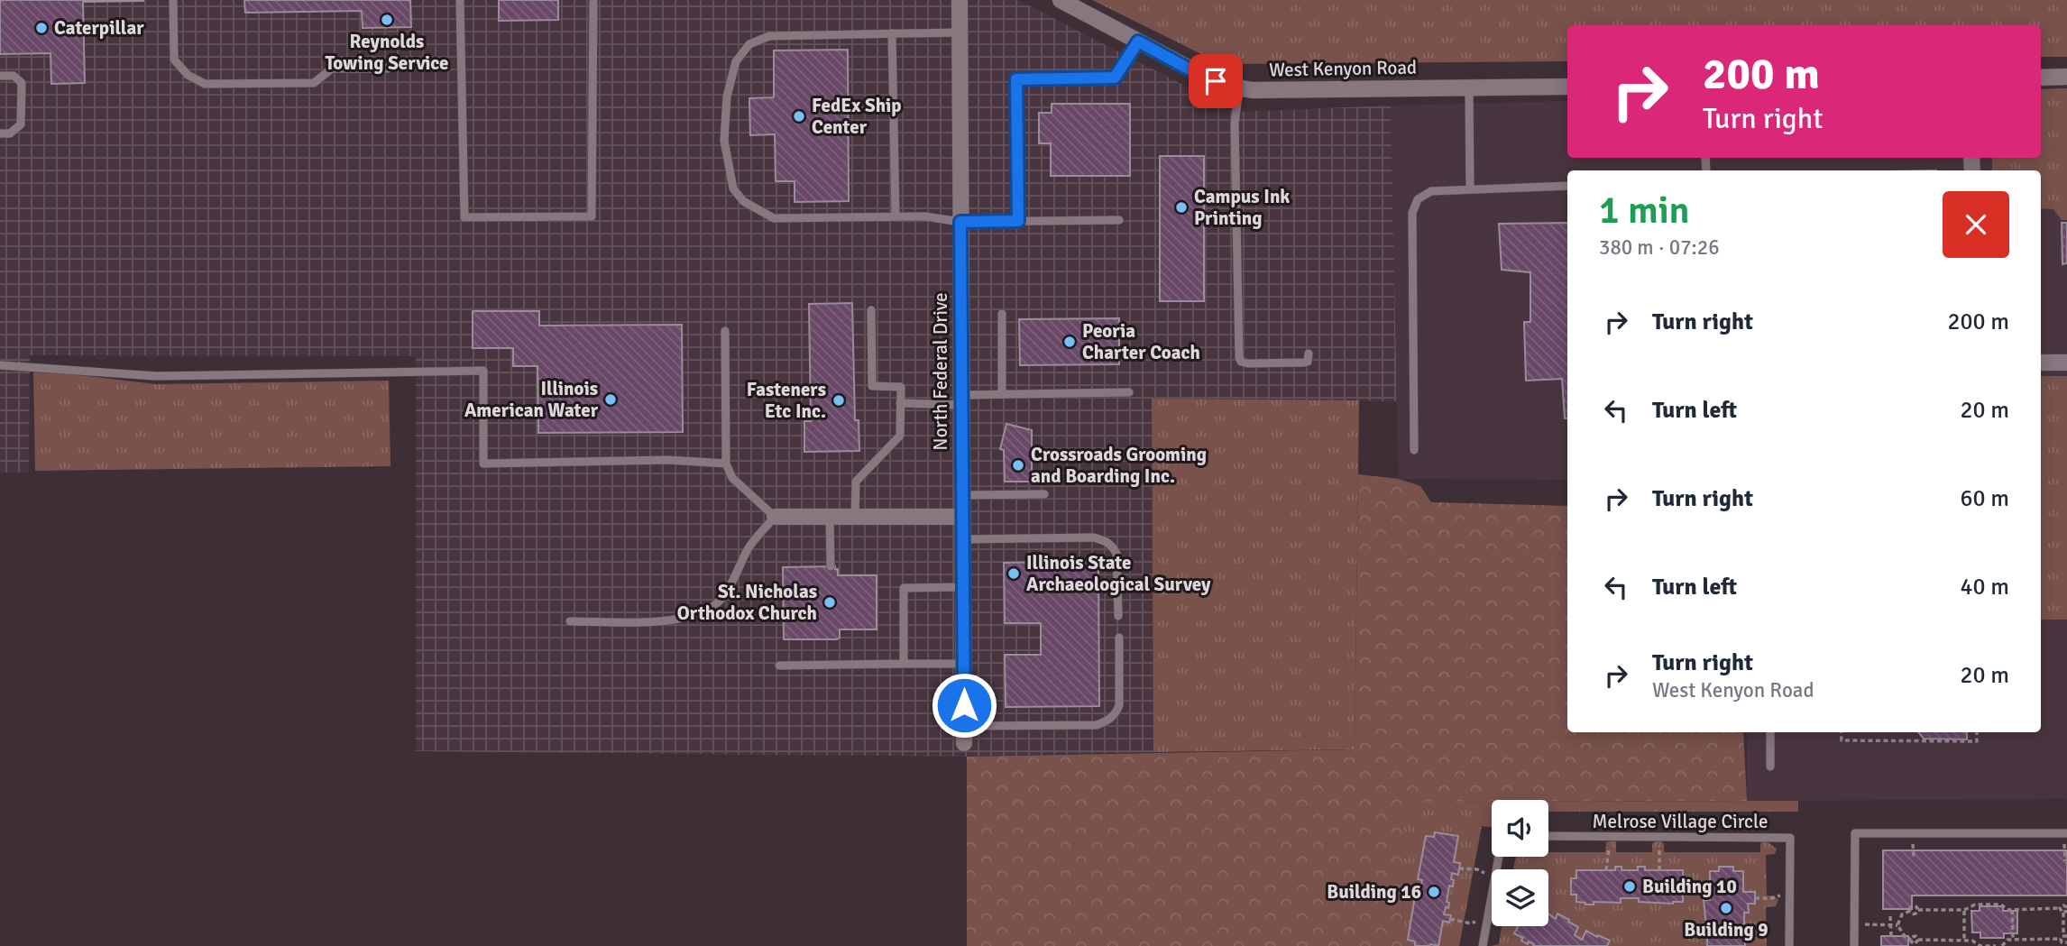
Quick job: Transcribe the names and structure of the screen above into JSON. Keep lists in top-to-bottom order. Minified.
{"streets":{"street":["West Kenyon Road","North Federal Drive"],"lane":["Melrose Village Circle"]},"places":["Reynolds Towing Service","Caterpillar","FedEx Ship Center","Campus Ink Printing","Peoria Charter Coach","Illinois American Water","Fasteners Etc Inc.","Crossroads Grooming and Boarding Inc.","Illinois State Archaeological Survey","St. Nicholas Orthodox Church","Building 10","Building 16","Building 9"],"page":{"turn":["200 m","Turn right"],"heading":["1 min","380 m · 07:26"],"list":[{"name":"Turn right","value":"200 m"},{"name":"Turn left","value":"20 m"},{"name":"Turn right","value":"60 m"},{"name":"Turn left","value":"40 m"},{"name":"Turn right","note":"West Kenyon Road","value":"20 m"}]}}
